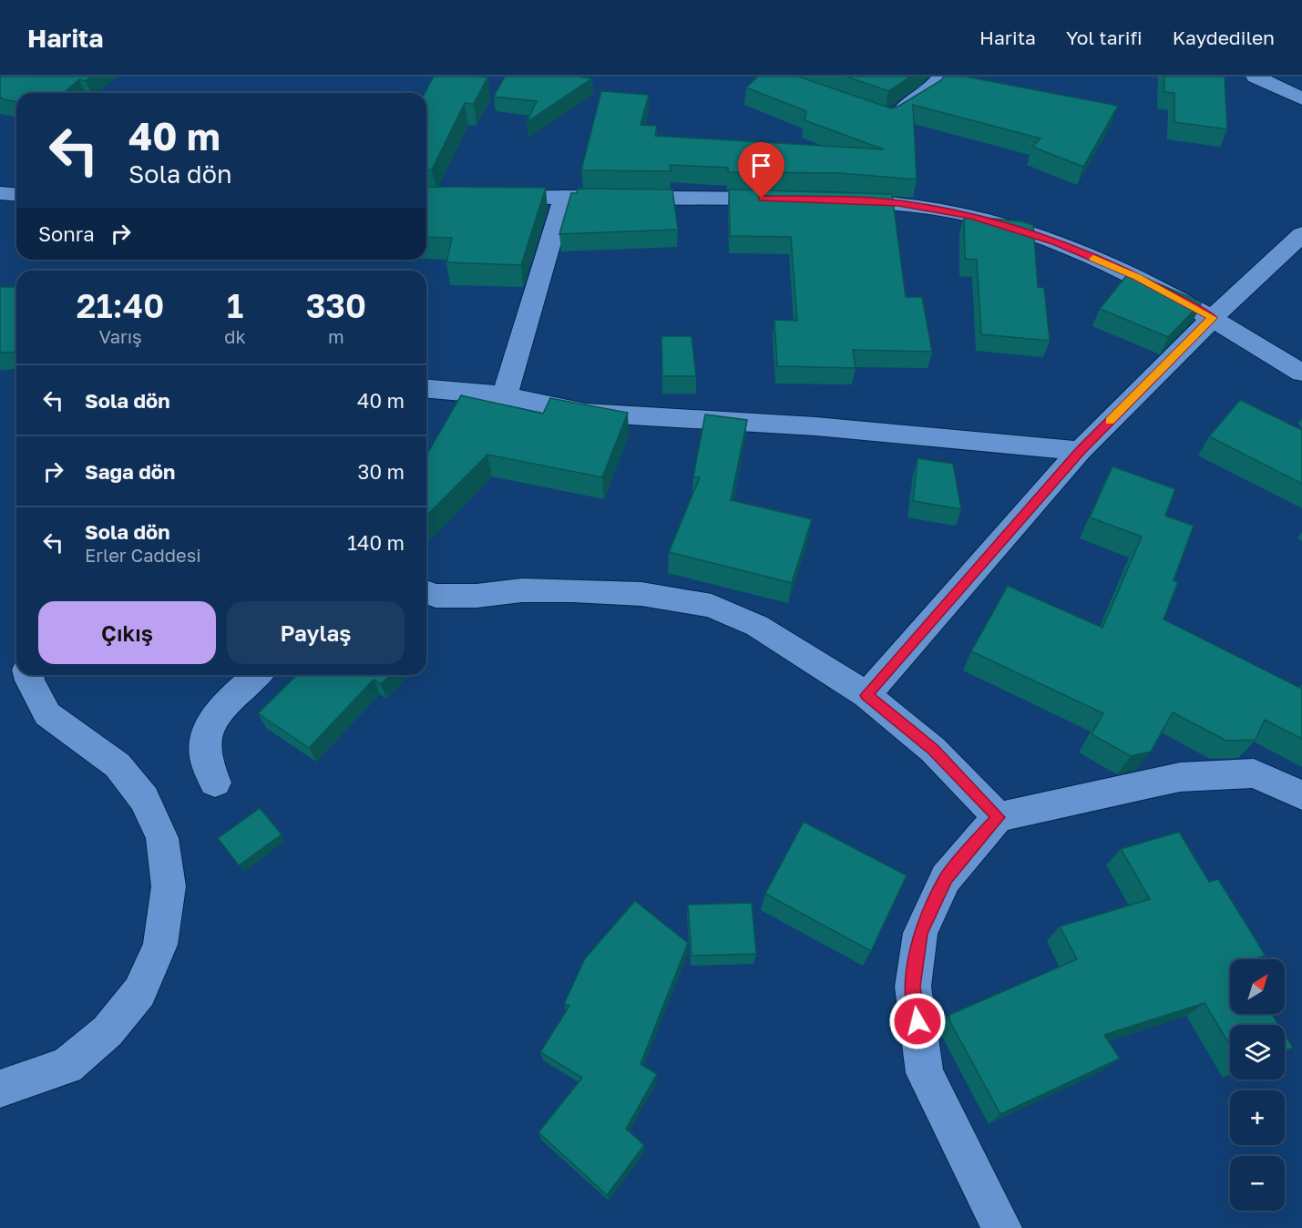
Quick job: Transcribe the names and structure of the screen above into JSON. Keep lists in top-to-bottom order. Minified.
{"north":"top right","page":{"header":"Harita","nav":["Harita","Yol tarifi","Kaydedilen"],"turn":["40 m","Sola dön"],"then":"Sonra","eta":["21:40","Varış","1","dk","330","m"],"list":[{"name":"Sola dön","value":"40 m"},{"name":"Sağa dön","value":"30 m"},{"name":"Sola dön","note":"Erler Caddesi","value":"140 m"}],"buttons":["Çıkış","Paylaş"],"map_buttons":["+","−"]}}
